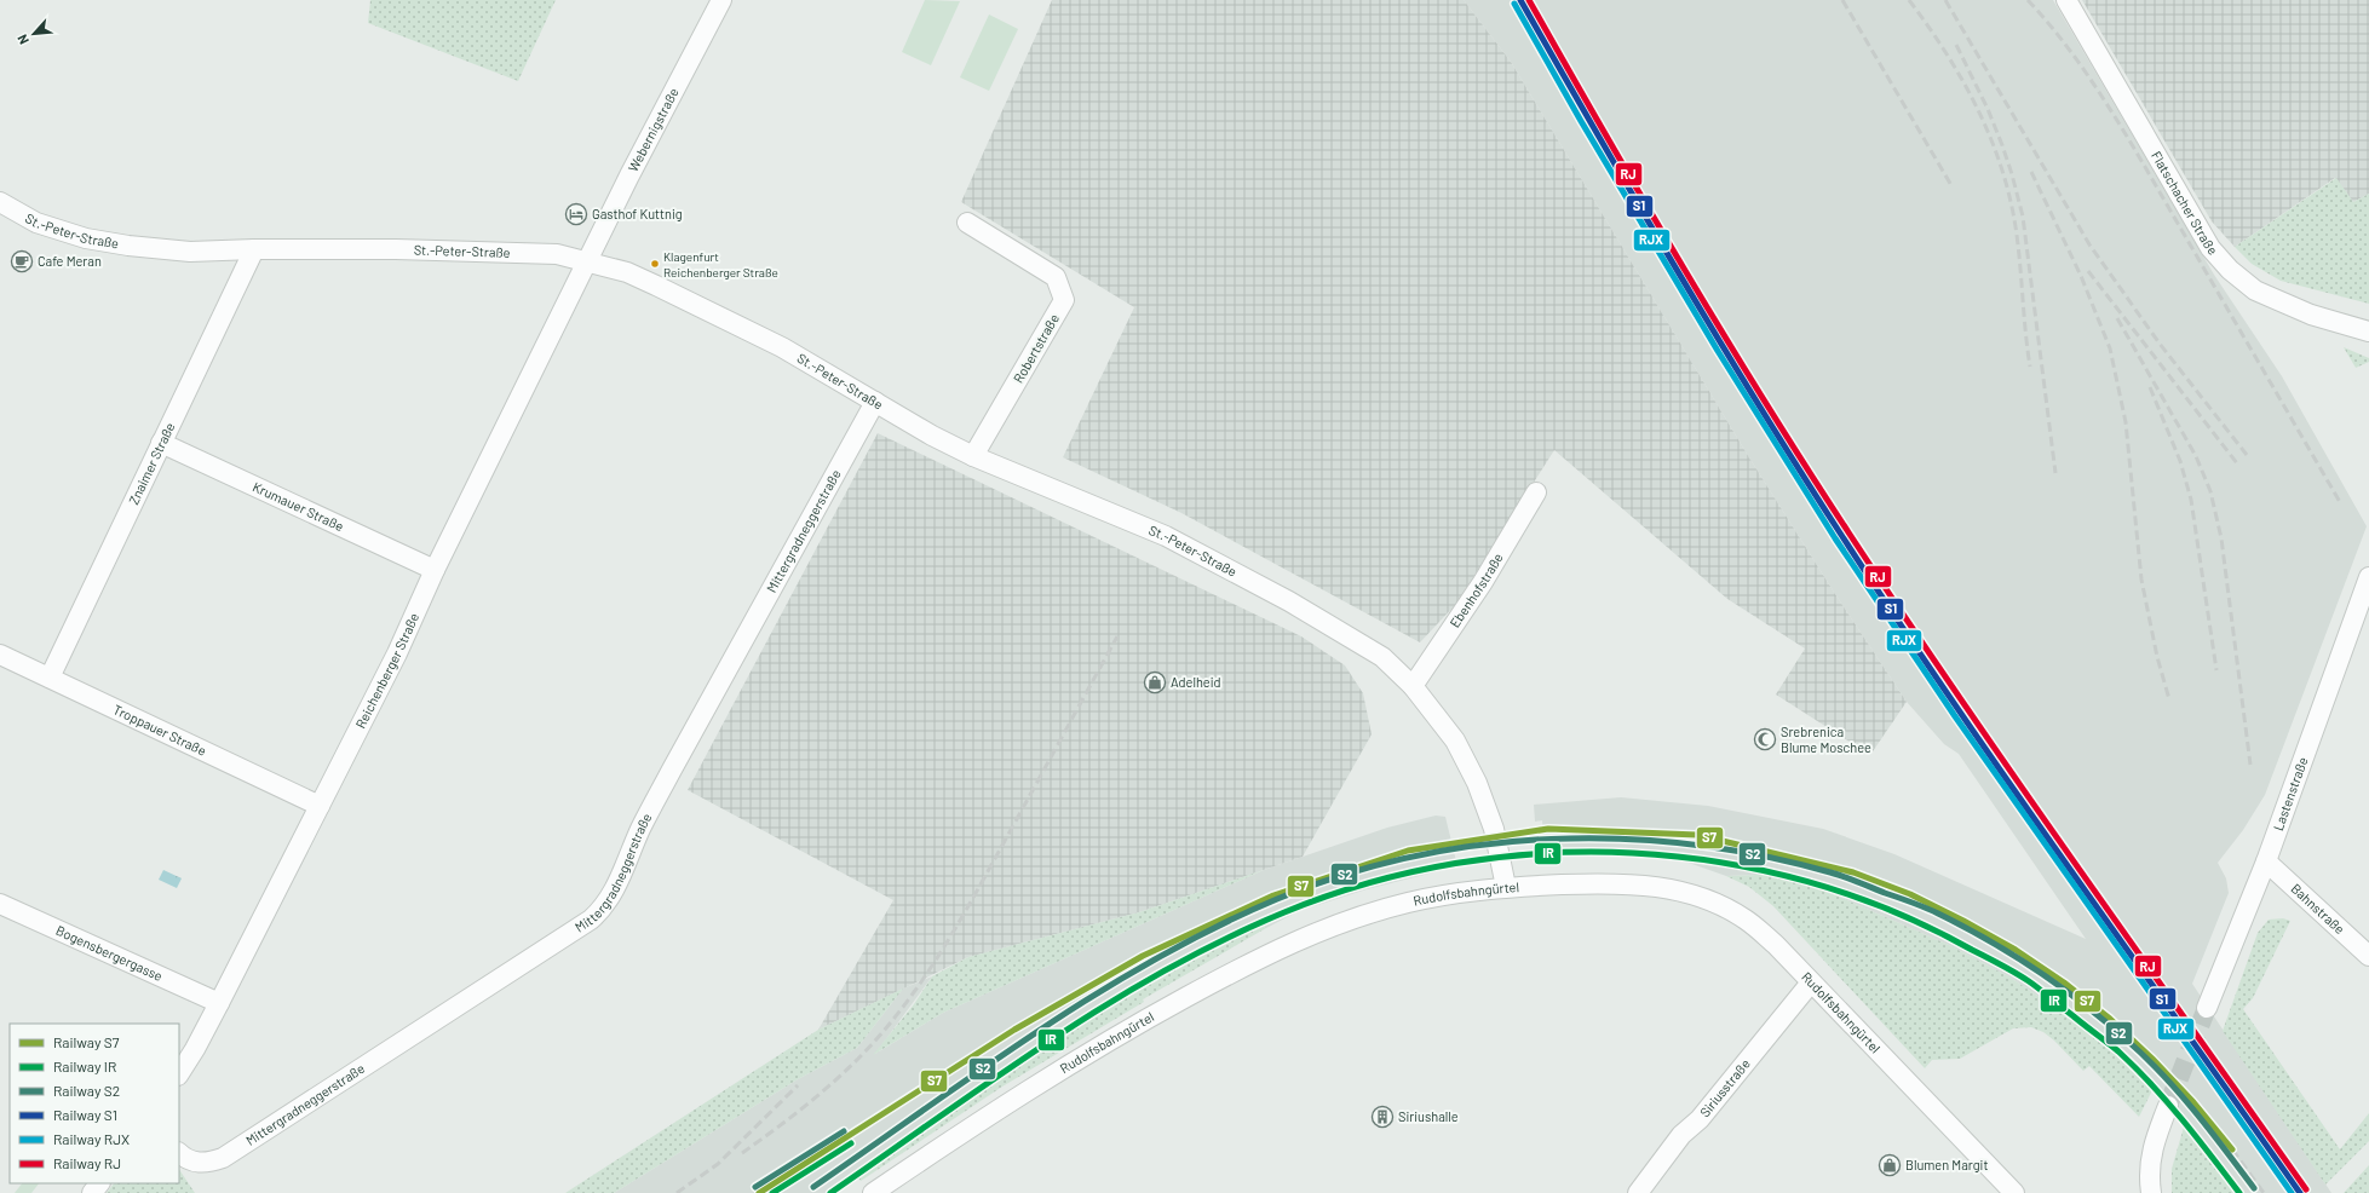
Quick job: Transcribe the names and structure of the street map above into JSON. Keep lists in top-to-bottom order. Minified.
{"streets":{"street":["Webernigstraße","Flatschacher Straße","St.-Peter-Straße","Robertstraße","Znaimer Straße","Krumauer Straße","Mittergradneggerstraße","Ebenhofstraße","Reichenberger Straße","Troppauer Straße","Lastenstraße","Rudolfsbahngürtel","Bahnstraße","Bogensbergergasse","Siriusstraße"]},"crossings":[["Webernigstraße","St.-Peter-Straße"],["Webernigstraße","Reichenberger Straße"],["St.-Peter-Straße","Robertstraße"],["St.-Peter-Straße","Znaimer Straße"],["St.-Peter-Straße","Mittergradneggerstraße"],["St.-Peter-Straße","Ebenhofstraße"],["St.-Peter-Straße","Reichenberger Straße"],["St.-Peter-Straße","Rudolfsbahngürtel"],["Znaimer Straße","Krumauer Straße"],["Znaimer Straße","Troppauer Straße"],["Krumauer Straße","Reichenberger Straße"],["Reichenberger Straße","Troppauer Straße"],["Reichenberger Straße","Bogensbergergasse"],["Lastenstraße","Bahnstraße"],["Rudolfsbahngürtel","Siriusstraße"]],"places":{"hotel":["Gasthof Kuttnig"],"cafe":["Cafe Meran"],"other":["Klagenfurt Reichenberger Straße"],"shop":["Adelheid","Blumen Margit"],"mosque":["Srebrenica Blume Moschee"],"building":["Siriushalle"]},"lines":["rail line S1","rail line RJ","rail line RJX","rail line S7","rail line S2","rail line IR"],"legend":["Railway S7","Railway IR","Railway S2","Railway S1","Railway RJX","Railway RJ"],"north":"bottom left"}
